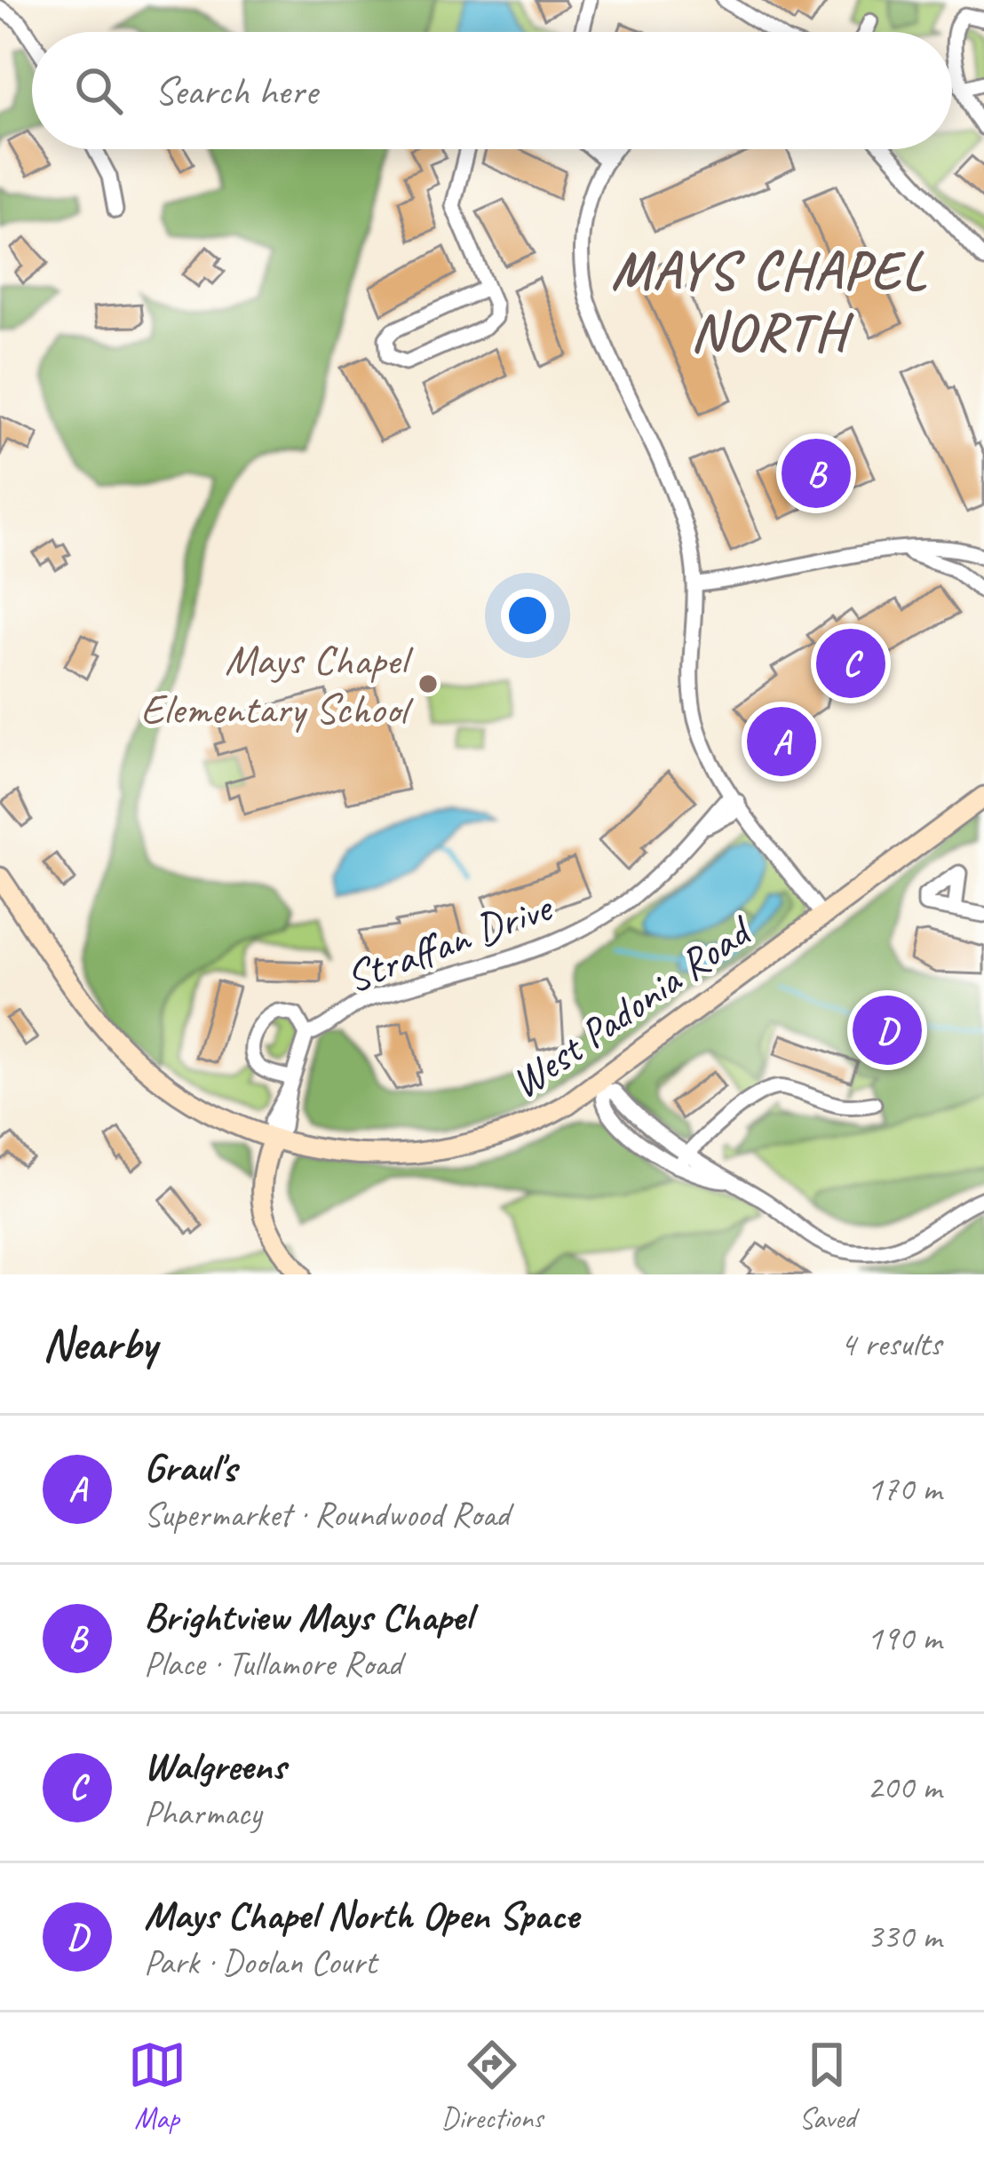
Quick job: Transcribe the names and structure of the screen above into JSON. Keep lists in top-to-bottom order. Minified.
{"streets":{"main road":["West Padonia Road"],"street":["Straffan Drive"]},"districts":["MAYS CHAPEL NORTH"],"places":["Mays Chapel Elementary School"],"page":{"search":"Search here","pins":["B","C","A","D"],"heading":["Nearby","4 results"],"list":[{"mark":"A","name":"Graul's","note":"Supermarket · Roundwood Road","value":"170 m"},{"mark":"B","name":"Brightview Mays Chapel","note":"Place · Tullamore Road","value":"190 m"},{"mark":"C","name":"Walgreens","note":"Pharmacy","value":"200 m"},{"mark":"D","name":"Mays Chapel North Open Space","note":"Park · Doolan Court","value":"330 m"}],"nav":["Map","Directions","Saved"]}}
